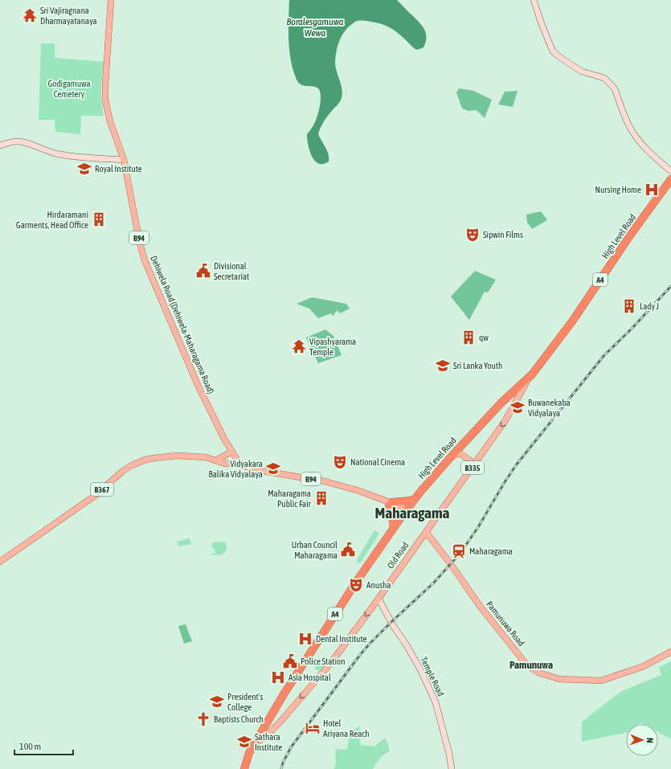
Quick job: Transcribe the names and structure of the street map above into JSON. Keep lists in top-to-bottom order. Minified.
{"streets":{"highway":["High Level Road","A4"],"main road":["B94","Dehiwela Road (Dehiwela-Maharagama Road)","B335","B367","Old Road","Pamunuwa Road"],"street":["Temple Road"]},"crossings":[["High Level Road","Dehiwela Road (Dehiwela-Maharagama Road)"],["High Level Road","Old Road"],["Dehiwela Road (Dehiwela-Maharagama Road)","B367"],["Old Road","Pamunuwa Road"],["Old Road","Temple Road"]],"one_way":["Old Road"],"districts":["Maharagama","Pamunuwa"],"water":["Boralesgamuwa Wewa"],"parks":["Godigamuwa Cemetery"],"places":{"temple":["Sri Vajiragnana Dharmayatanaya","Vipashyarama Temple"],"school or university":["Royal Institute","Sri Lanka Youth","Buwanekaba Vidyalaya","Vidyakara Balika Vidyalaya","President's College","Sathara Institute"],"hospital":["Nursing Home","Dental Institute","Asia Hospital"],"building":["Hirdaramani Garments, Head Office","Lady J","qw","Maharagama Public Fair"],"theatre":["Sipwin Films","National Cinema","Anusha"],"public building":["Divisional Secretariat","Urban Council Maharagama","Police Station"],"station":["Maharagama"],"church":["Baptists Church"],"hotel":["Hotel Ariyana Reach"]},"scale_bar":"100 m","north":"right"}
